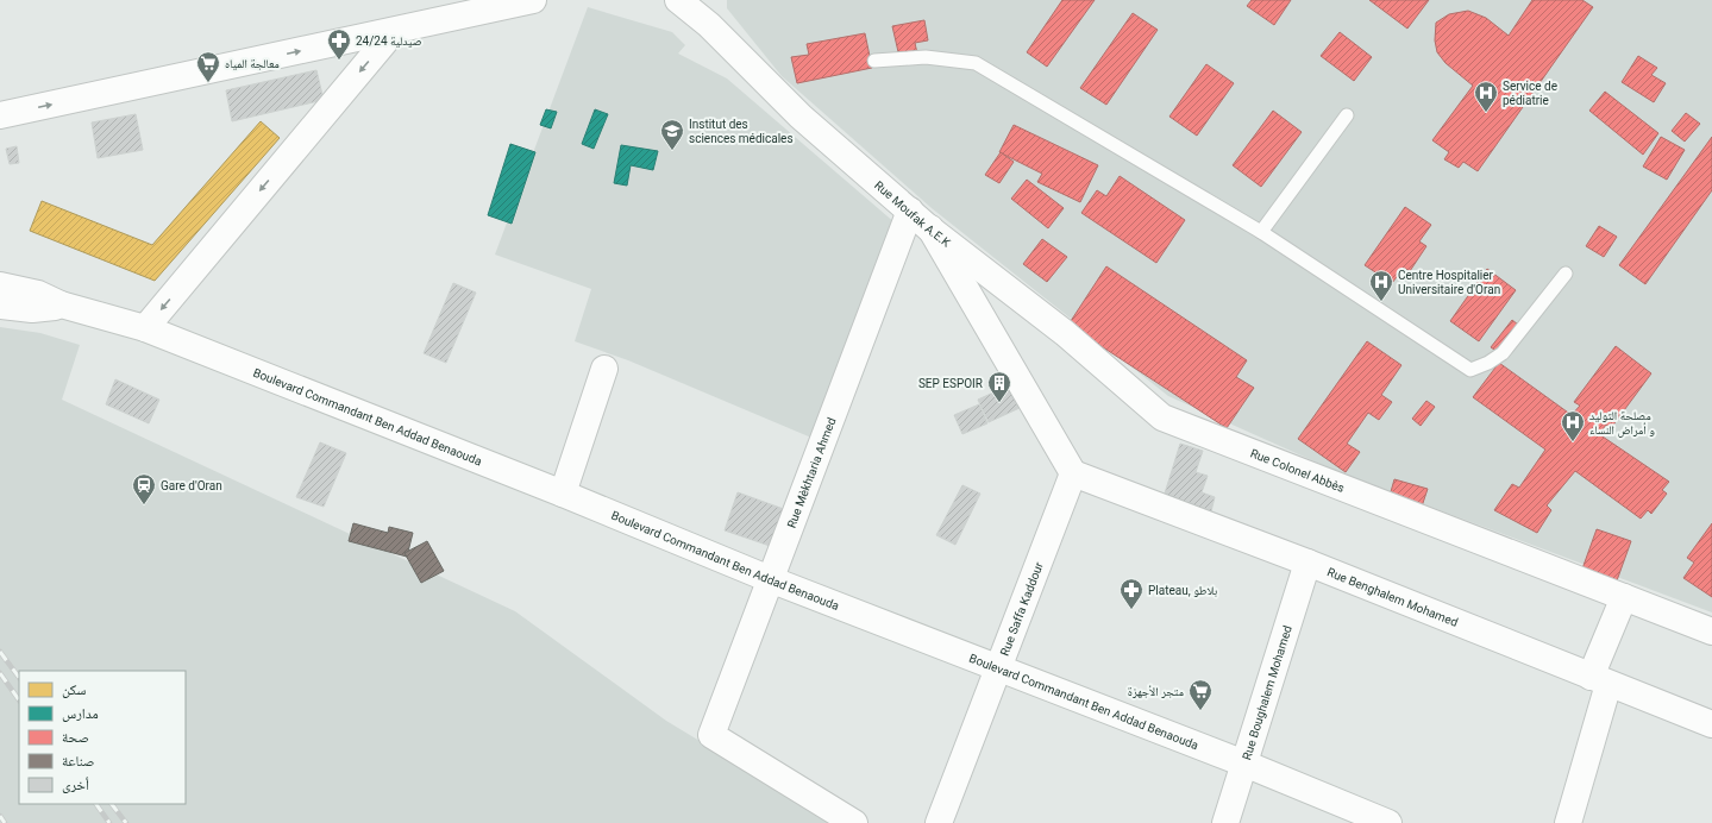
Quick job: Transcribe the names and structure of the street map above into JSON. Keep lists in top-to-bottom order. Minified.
{"streets":{"street":["Rue Moufak A.E.K","Boulevard Commandant Ben Addad Benaouda","Rue Colonel Abbès","Rue Mèkhtaria Ahmed","Rue Benghalem Mohamed","Rue Saffa Kaddour","Rue Boughalem Mohamed"]},"crossings":[["Rue Moufak A.E.K","Rue Colonel Abbès"],["Rue Moufak A.E.K","Rue Mèkhtaria Ahmed"],["Rue Moufak A.E.K","Rue Benghalem Mohamed"],["Rue Moufak A.E.K","Rue Saffa Kaddour"],["Boulevard Commandant Ben Addad Benaouda","Rue Mèkhtaria Ahmed"],["Boulevard Commandant Ben Addad Benaouda","Rue Saffa Kaddour"],["Boulevard Commandant Ben Addad Benaouda","Rue Boughalem Mohamed"],["Rue Benghalem Mohamed","Rue Saffa Kaddour"],["Rue Benghalem Mohamed","Rue Boughalem Mohamed"]],"places":{"pharmacy":["صيدلية 24/24","Plateau, بلاطو"],"supermarket":["معالجة المياه","متجر الأجهزة"],"hospital":["Service de pédiatrie","Centre Hospitalier Universitaire d'Oran","مصلحة التوليد و أمراض النساء"],"school or university":["Institut des sciences médicales"],"building":["SEP ESPOIR"],"station":["Gare d'Oran"]},"legend":["سكن","مدارس","صحة","صناعة","أخرى"]}
